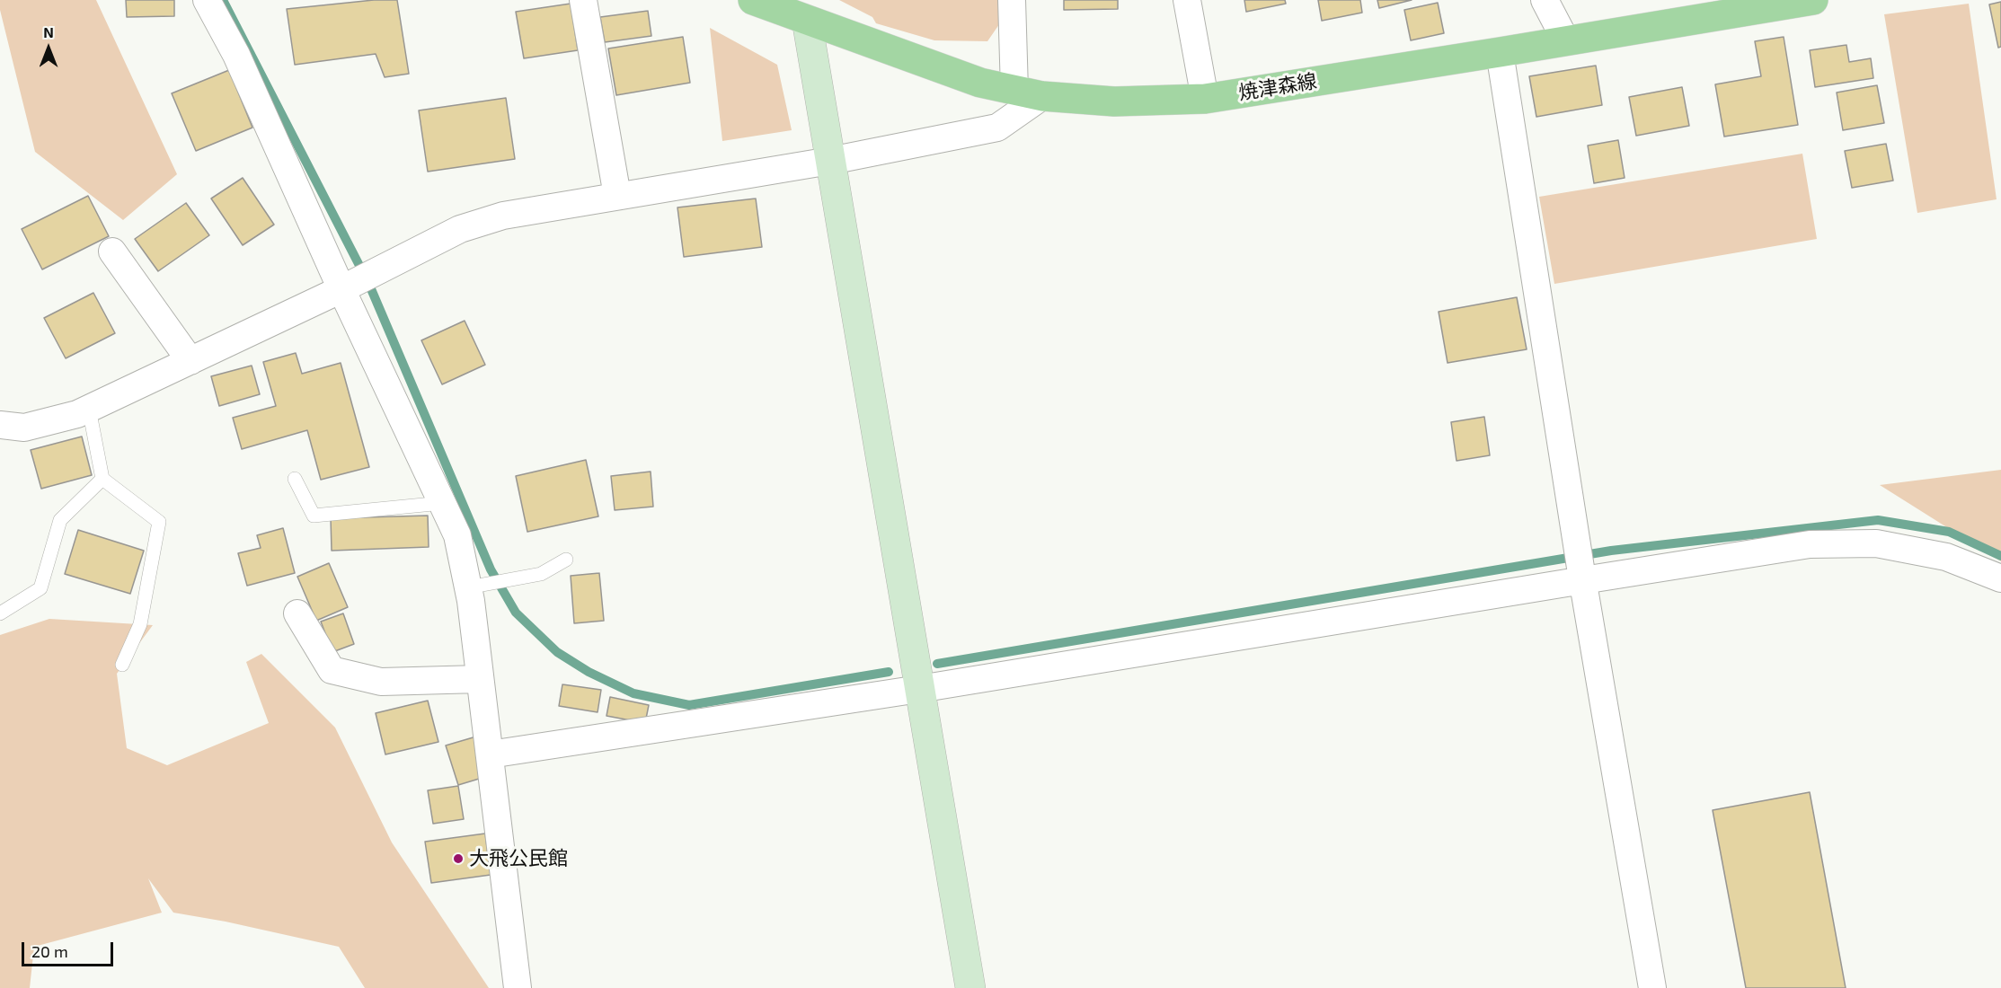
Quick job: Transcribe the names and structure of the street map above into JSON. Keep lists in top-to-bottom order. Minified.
{"streets":{"main road":["焼津森線"]},"places":["大飛公民館"],"scale_bar":"20 m","north":"top"}
